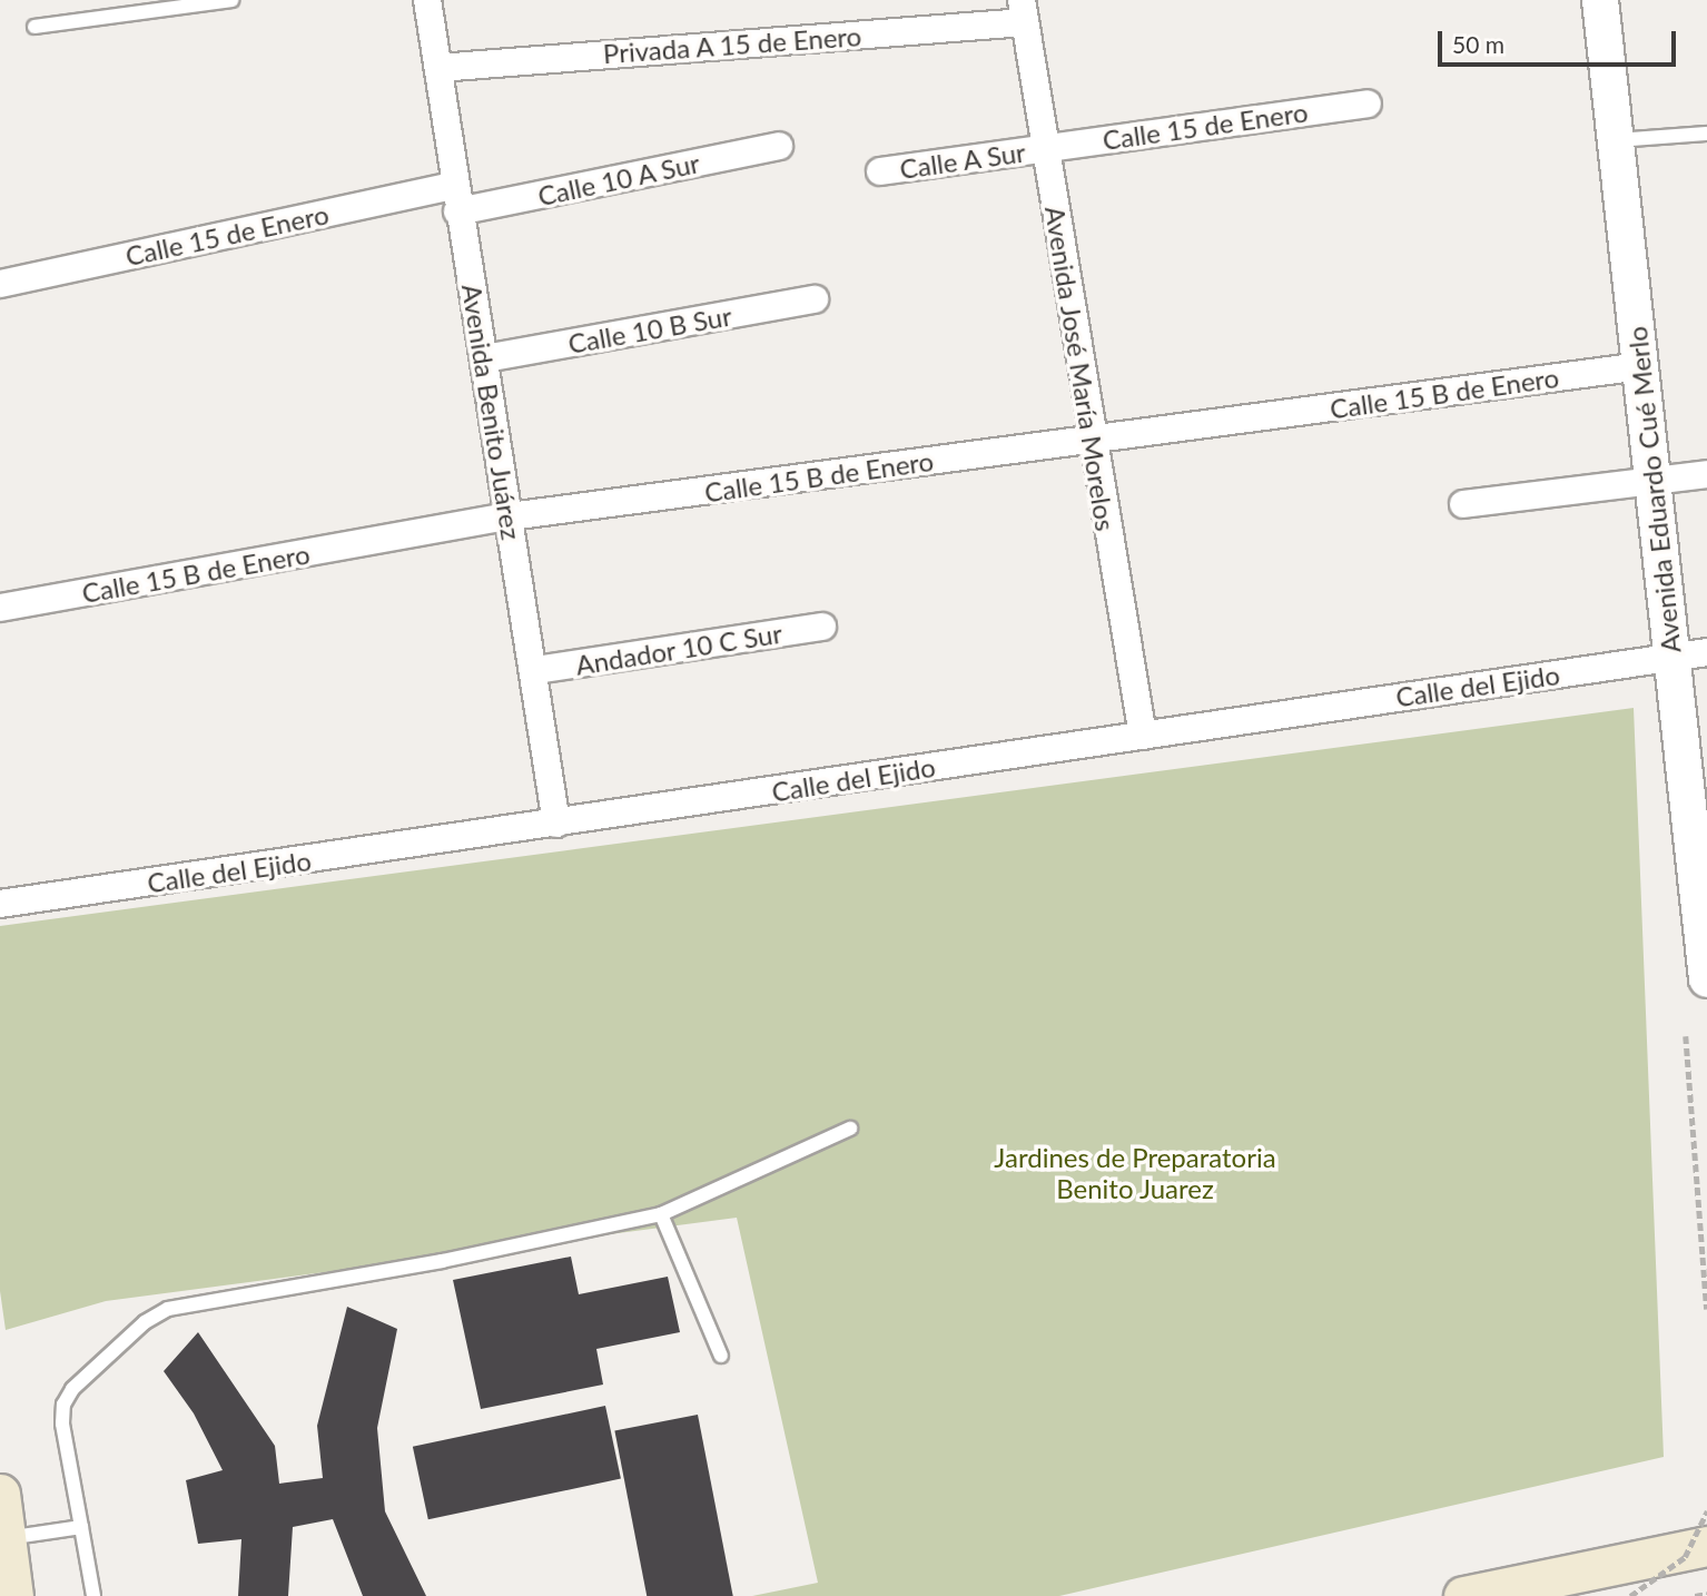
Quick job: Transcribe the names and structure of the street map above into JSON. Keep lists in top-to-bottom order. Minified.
{"streets":{"street":["Privada A 15 de Enero","Calle 15 de Enero","Calle A Sur","Calle 10 A Sur","Calle 10 B Sur","Avenida José María Morelos","Calle 15 B de Enero","Avenida Benito Juárez","Avenida Eduardo Cué Merlo","Andador 10 C Sur","Calle del Ejido"]},"crossings":[["Privada A 15 de Enero","Avenida José María Morelos"],["Privada A 15 de Enero","Avenida Benito Juárez"],["Calle 15 de Enero","Calle A Sur"],["Calle 15 de Enero","Calle 10 A Sur"],["Calle 15 de Enero","Avenida José María Morelos"],["Calle 15 de Enero","Avenida Benito Juárez"],["Calle A Sur","Avenida José María Morelos"],["Calle 10 A Sur","Avenida Benito Juárez"],["Calle 10 B Sur","Avenida Benito Juárez"],["Avenida José María Morelos","Calle 15 B de Enero"],["Avenida José María Morelos","Calle del Ejido"],["Calle 15 B de Enero","Avenida Benito Juárez"],["Calle 15 B de Enero","Avenida Eduardo Cué Merlo"],["Avenida Benito Juárez","Andador 10 C Sur"],["Avenida Benito Juárez","Calle del Ejido"],["Avenida Eduardo Cué Merlo","Calle del Ejido"]],"parks":["Jardines de Preparatoria Benito Juarez"],"scale_bar":"50 m"}
